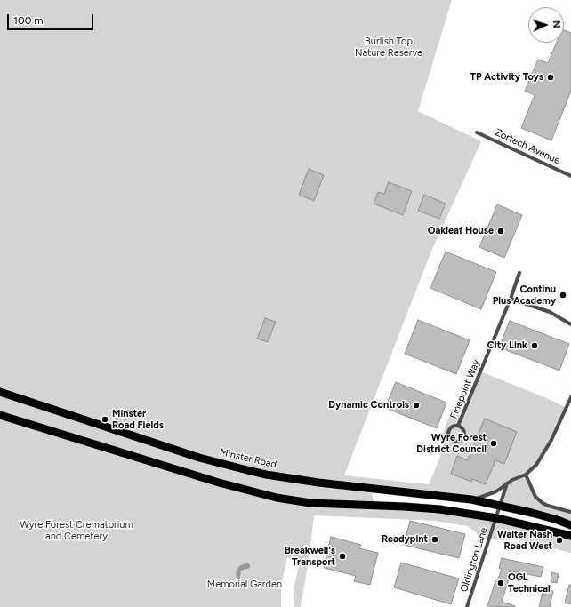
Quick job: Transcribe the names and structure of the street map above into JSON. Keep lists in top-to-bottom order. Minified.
{"streets":{"main road":["Minster Road"],"street":["Zortech Avenue","Finepoint Way","Oldington Lane"]},"crossings":[["Minster Road","Oldington Lane"]],"parks":["Burlish Top Nature Reserve","Wyre Forest Crematorium and Cemetery","Memorial Garden"],"places":["TP Activity Toys","Oakleaf House","Continu Plus Academy","City Link","Dynamic Controls","Minster Road Fields","Wyre Forest District Council","Readypint","Walter Nash Road West","Breakwell's Transport","OGL Technical"],"scale_bar":"100 m","north":"right"}
